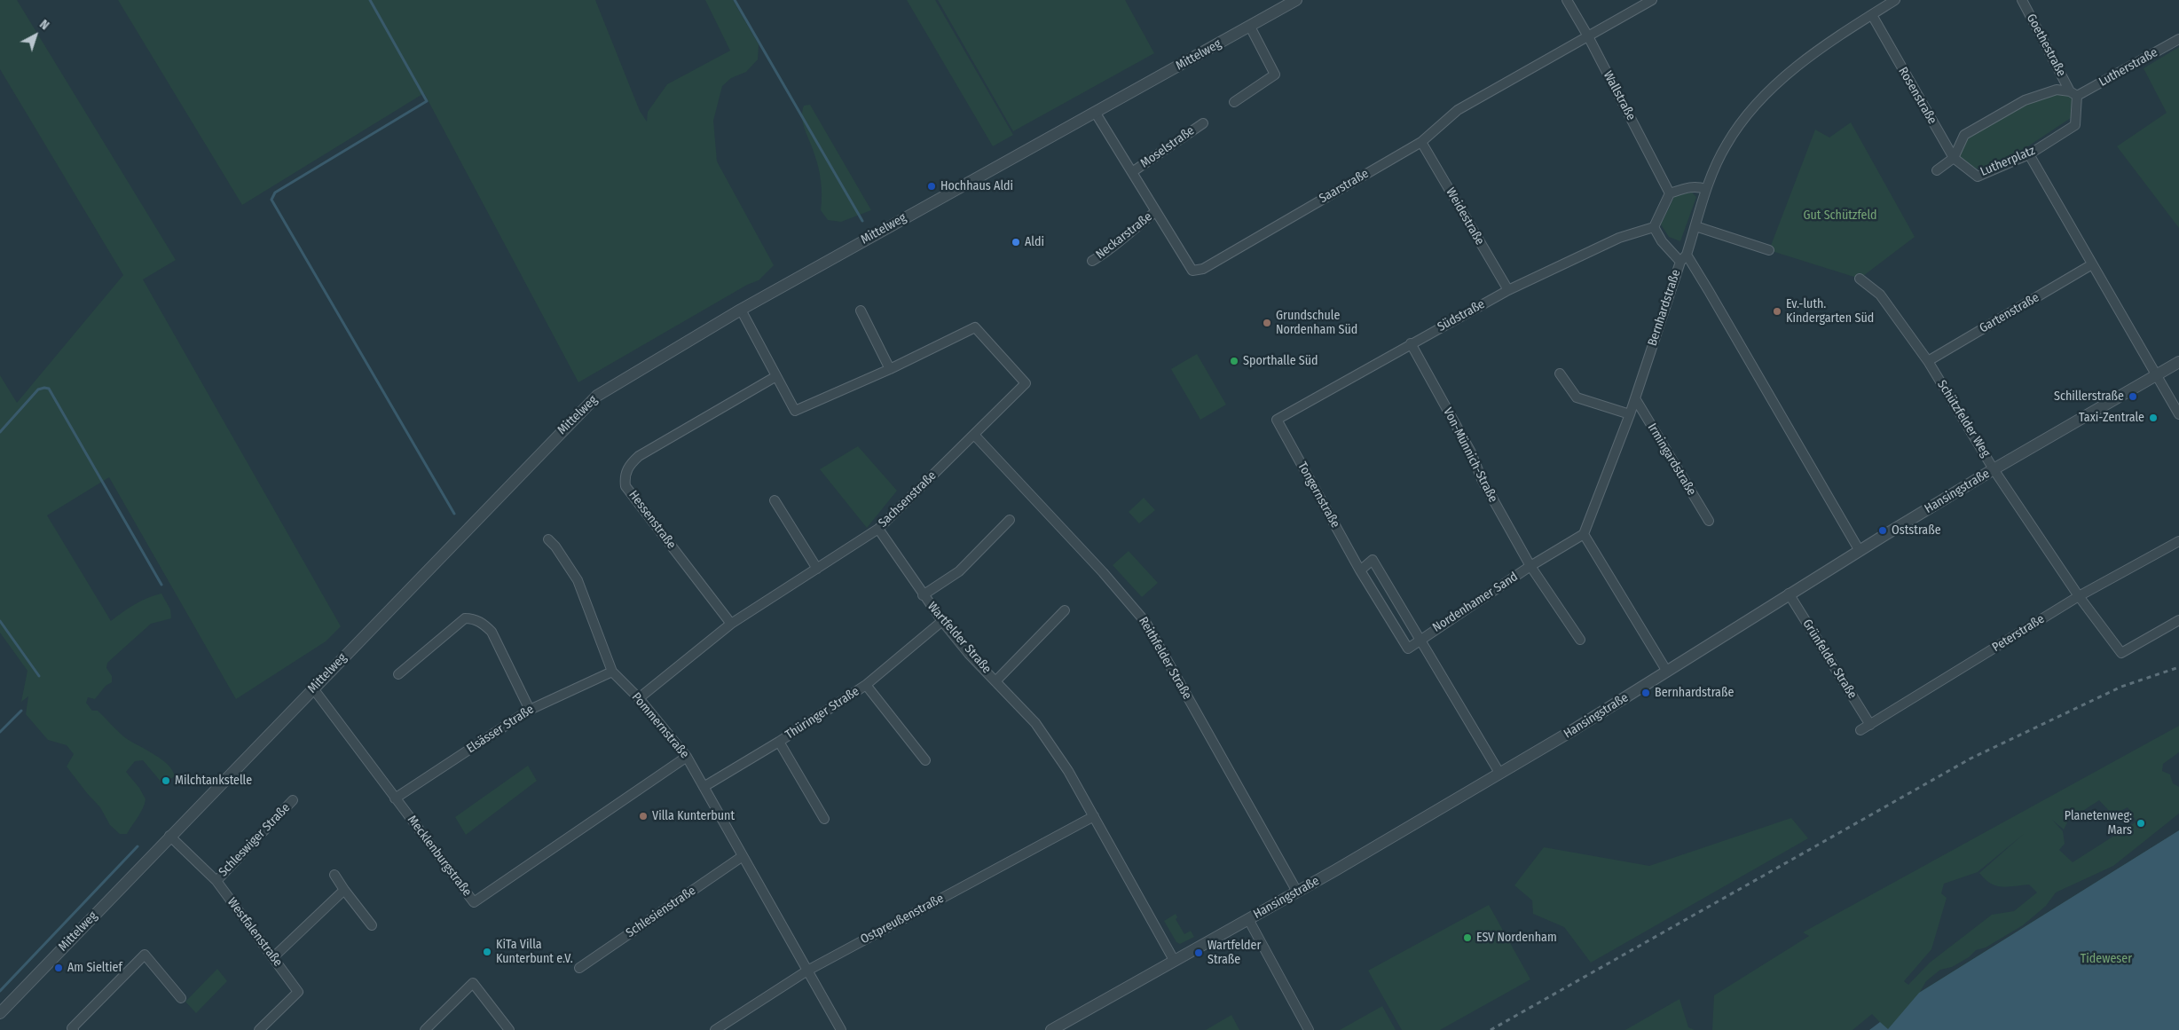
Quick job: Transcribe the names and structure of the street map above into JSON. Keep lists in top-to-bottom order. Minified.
{"streets":{"street":["Goethestraße","Mittelweg","Lutherstraße","Wallstraße","Rosenstraße","Moselstraße","Lutherplatz","Saarstraße","Weidestraße","Neckarstraße","Bernhardstraße","Gartenstraße","Südstraße","Schützfelder Weg","Von-Münnich-Straße","Irmingardstraße","Hansingstraße","Tongernstraße","Sachsenstraße","Hessenstraße","Nordenhamer Sand","Peterstraße","Wartfelder Straße","Reithfelder Straße","Grünfelder Straße","Thüringer Straße","Pommernstraße","Elsässer Straße","Schleswiger Straße","Mecklenburgstraße","Schlesienstraße","Ostpreußenstraße","Westfalenstraße"]},"crossings":[["Goethestraße","Lutherstraße"],["Goethestraße","Lutherplatz"],["Mittelweg","Saarstraße"],["Mittelweg","Sachsenstraße"],["Mittelweg","Mecklenburgstraße"],["Mittelweg","Westfalenstraße"],["Lutherstraße","Lutherplatz"],["Wallstraße","Saarstraße"],["Rosenstraße","Lutherplatz"],["Rosenstraße","Bernhardstraße"],["Moselstraße","Saarstraße"],["Saarstraße","Weidestraße"],["Saarstraße","Neckarstraße"],["Weidestraße","Südstraße"],["Bernhardstraße","Irmingardstraße"],["Bernhardstraße","Nordenhamer Sand"],["Gartenstraße","Schützfelder Weg"],["Südstraße","Von-Münnich-Straße"],["Südstraße","Tongernstraße"],["Schützfelder Weg","Hansingstraße"],["Schützfelder Weg","Peterstraße"],["Von-Münnich-Straße","Nordenhamer Sand"],["Hansingstraße","Wartfelder Straße"],["Hansingstraße","Reithfelder Straße"],["Hansingstraße","Grünfelder Straße"],["Tongernstraße","Nordenhamer Sand"],["Sachsenstraße","Hessenstraße"],["Sachsenstraße","Wartfelder Straße"],["Sachsenstraße","Reithfelder Straße"],["Sachsenstraße","Pommernstraße"],["Peterstraße","Grünfelder Straße"],["Wartfelder Straße","Thüringer Straße"],["Wartfelder Straße","Ostpreußenstraße"],["Thüringer Straße","Pommernstraße"],["Pommernstraße","Elsässer Straße"],["Pommernstraße","Mecklenburgstraße"],["Pommernstraße","Schlesienstraße"],["Pommernstraße","Ostpreußenstraße"],["Elsässer Straße","Mecklenburgstraße"],["Schleswiger Straße","Westfalenstraße"]],"parks":["Gut Schützfeld","Tideweser"],"places":["Hochhaus Aldi","Aldi","Ev.-luth. Kindergarten Süd","Grundschule Nordenham Süd","Sporthalle Süd","Schillerstraße","Taxi-Zentrale","Oststraße","Bernhardstraße","Milchtankstelle","Villa Kunterbunt","Planetenweg: Mars","ESV Nordenham","KiTa Villa Kunterbunt e.V.","Wartfelder Straße","Am Sieltief"],"north":"top right"}
